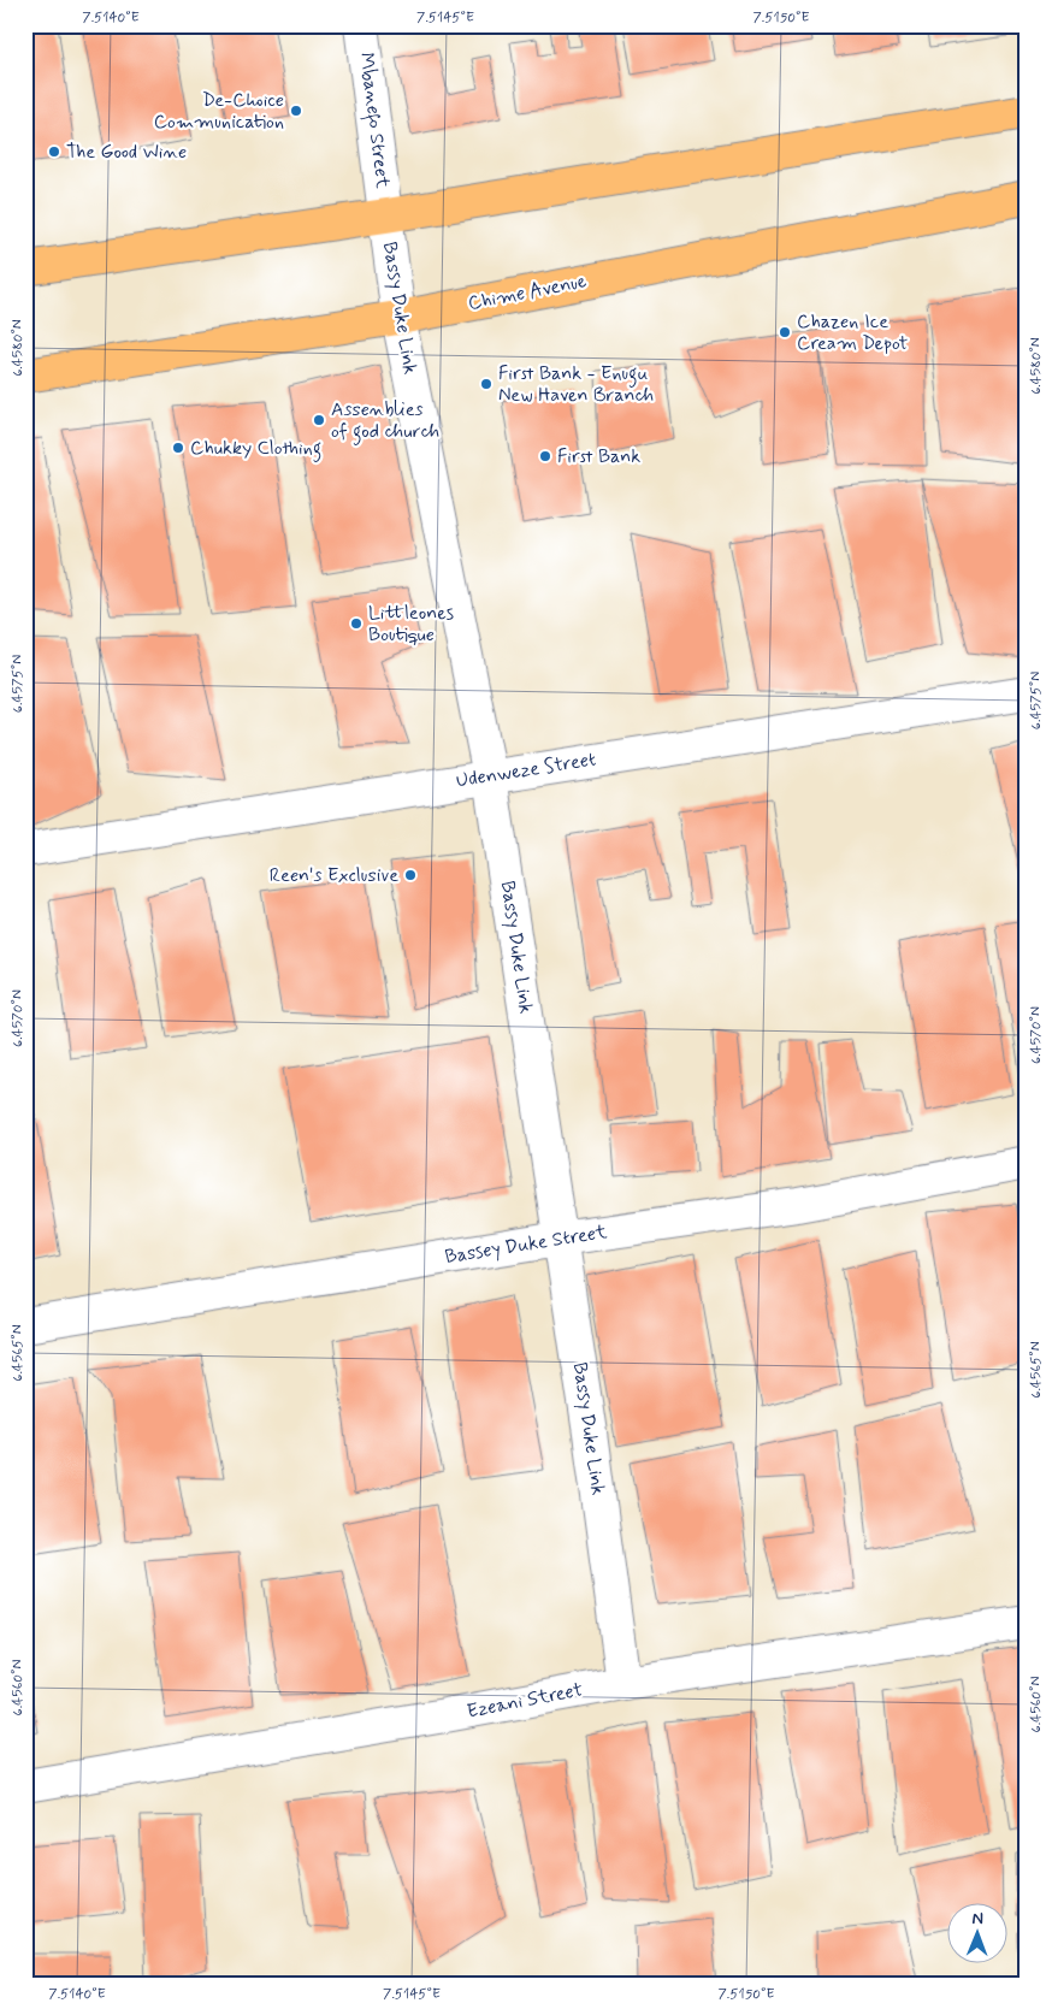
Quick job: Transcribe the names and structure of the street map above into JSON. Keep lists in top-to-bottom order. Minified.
{"streets":{"main road":["Chime Avenue"],"street":["Mbanefo Street","Bassy Duke Link","Udenweze Street","Bassey Duke Street","Ezeani Street"]},"crossings":[["Mbanefo Street","Bassy Duke Link"],["Chime Avenue","Bassy Duke Link"],["Bassy Duke Link","Udenweze Street"],["Bassy Duke Link","Bassey Duke Street"],["Bassy Duke Link","Ezeani Street"]],"places":["De-Choice Communication","The Good Wine","Chazen Ice Cream Depot","First Bank - Enugu New Haven Branch","Assenblies of god church","Chukky Clothing","First Bank","Littleones Boutique","Reen's Exclusive"],"north":"top","coordinates":["7.5140°E","7.5145°E","7.5150°E","6.4580°N","6.4575°N","6.4570°N","6.4565°N","6.4560°N"]}
